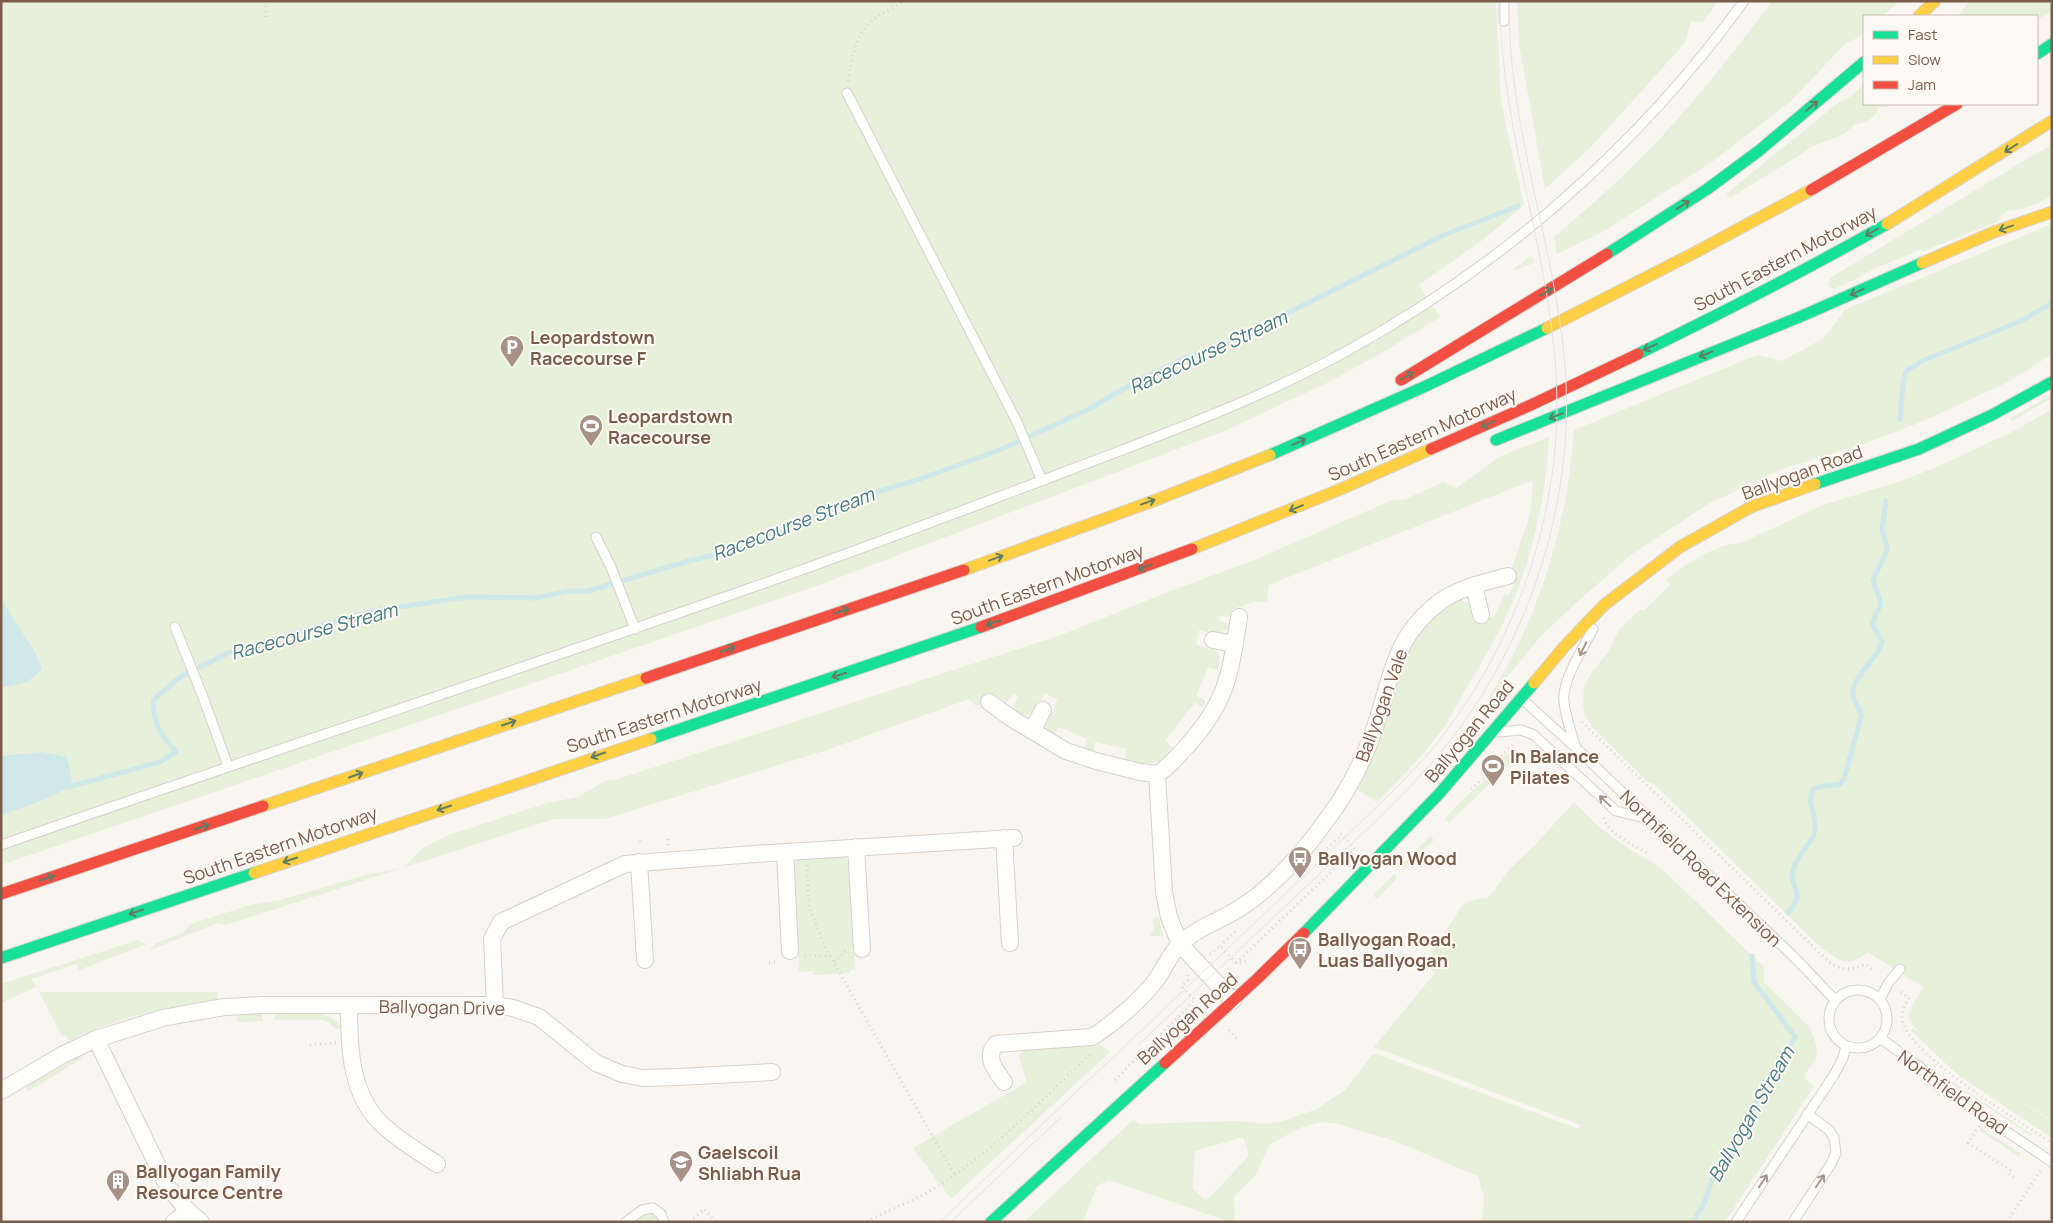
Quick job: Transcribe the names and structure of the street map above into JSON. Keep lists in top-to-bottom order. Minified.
{"streets":{"main road":["South Eastern Motorway","Ballyogan Road"],"street":["Ballyogan Vale","Ballyogan Drive"],"lane":["Northfield Road Extension","Northfield Road"]},"crossings":[["Ballyogan Road","Northfield Road Extension"],["Northfield Road Extension","Northfield Road"]],"water":["Racecourse Stream","Ballyogan Stream"],"places":{"parking":["Leopardstown Racecourse F"],"sports":["Leopardstown Racecourse","In Balance Pilates"],"bus stop":["Ballyogan Wood","Ballyogan Road, Luas Ballyogan"],"school or university":["Gaelscoil Shliabh Rua"],"building":["Ballyogan Family Resource Centre"]},"legend":["Fast","Slow","Jam"]}
